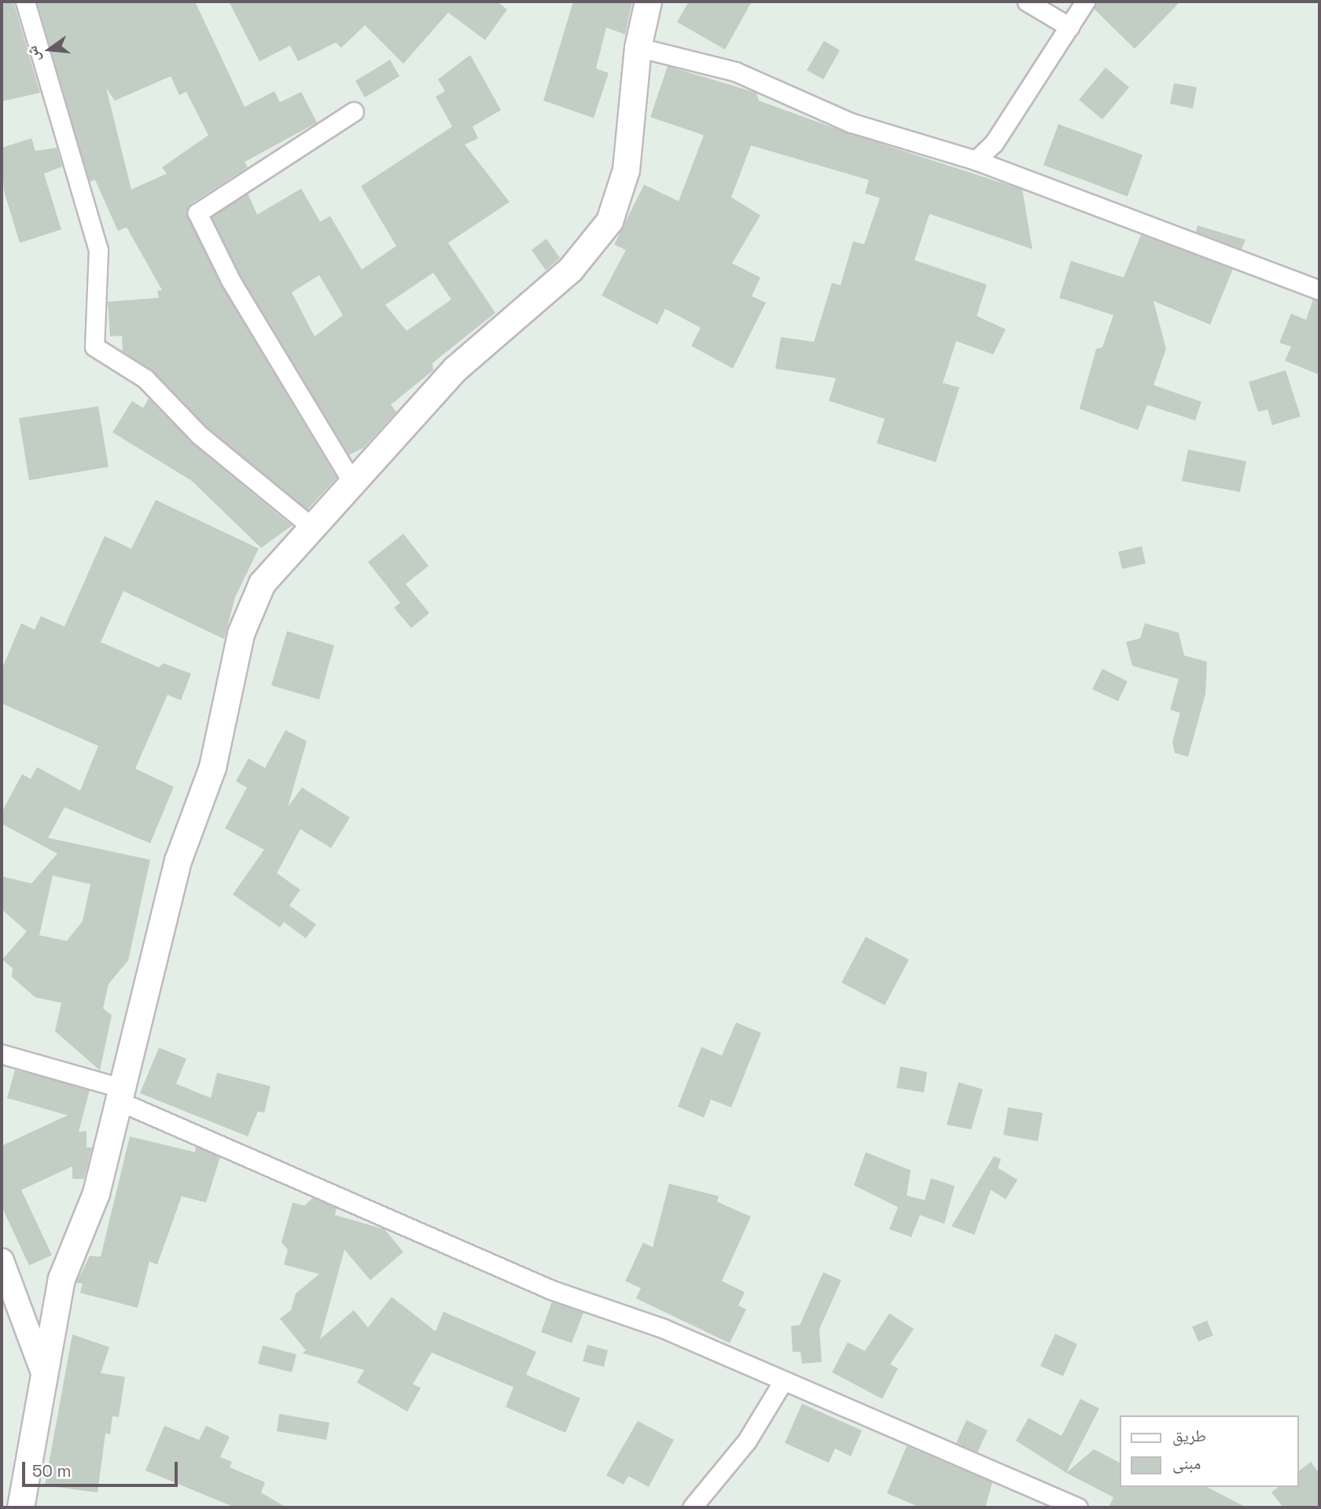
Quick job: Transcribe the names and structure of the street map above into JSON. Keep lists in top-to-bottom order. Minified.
{"legend":["طريق","مبنى"],"scale_bar":"50 m","north":"left"}
